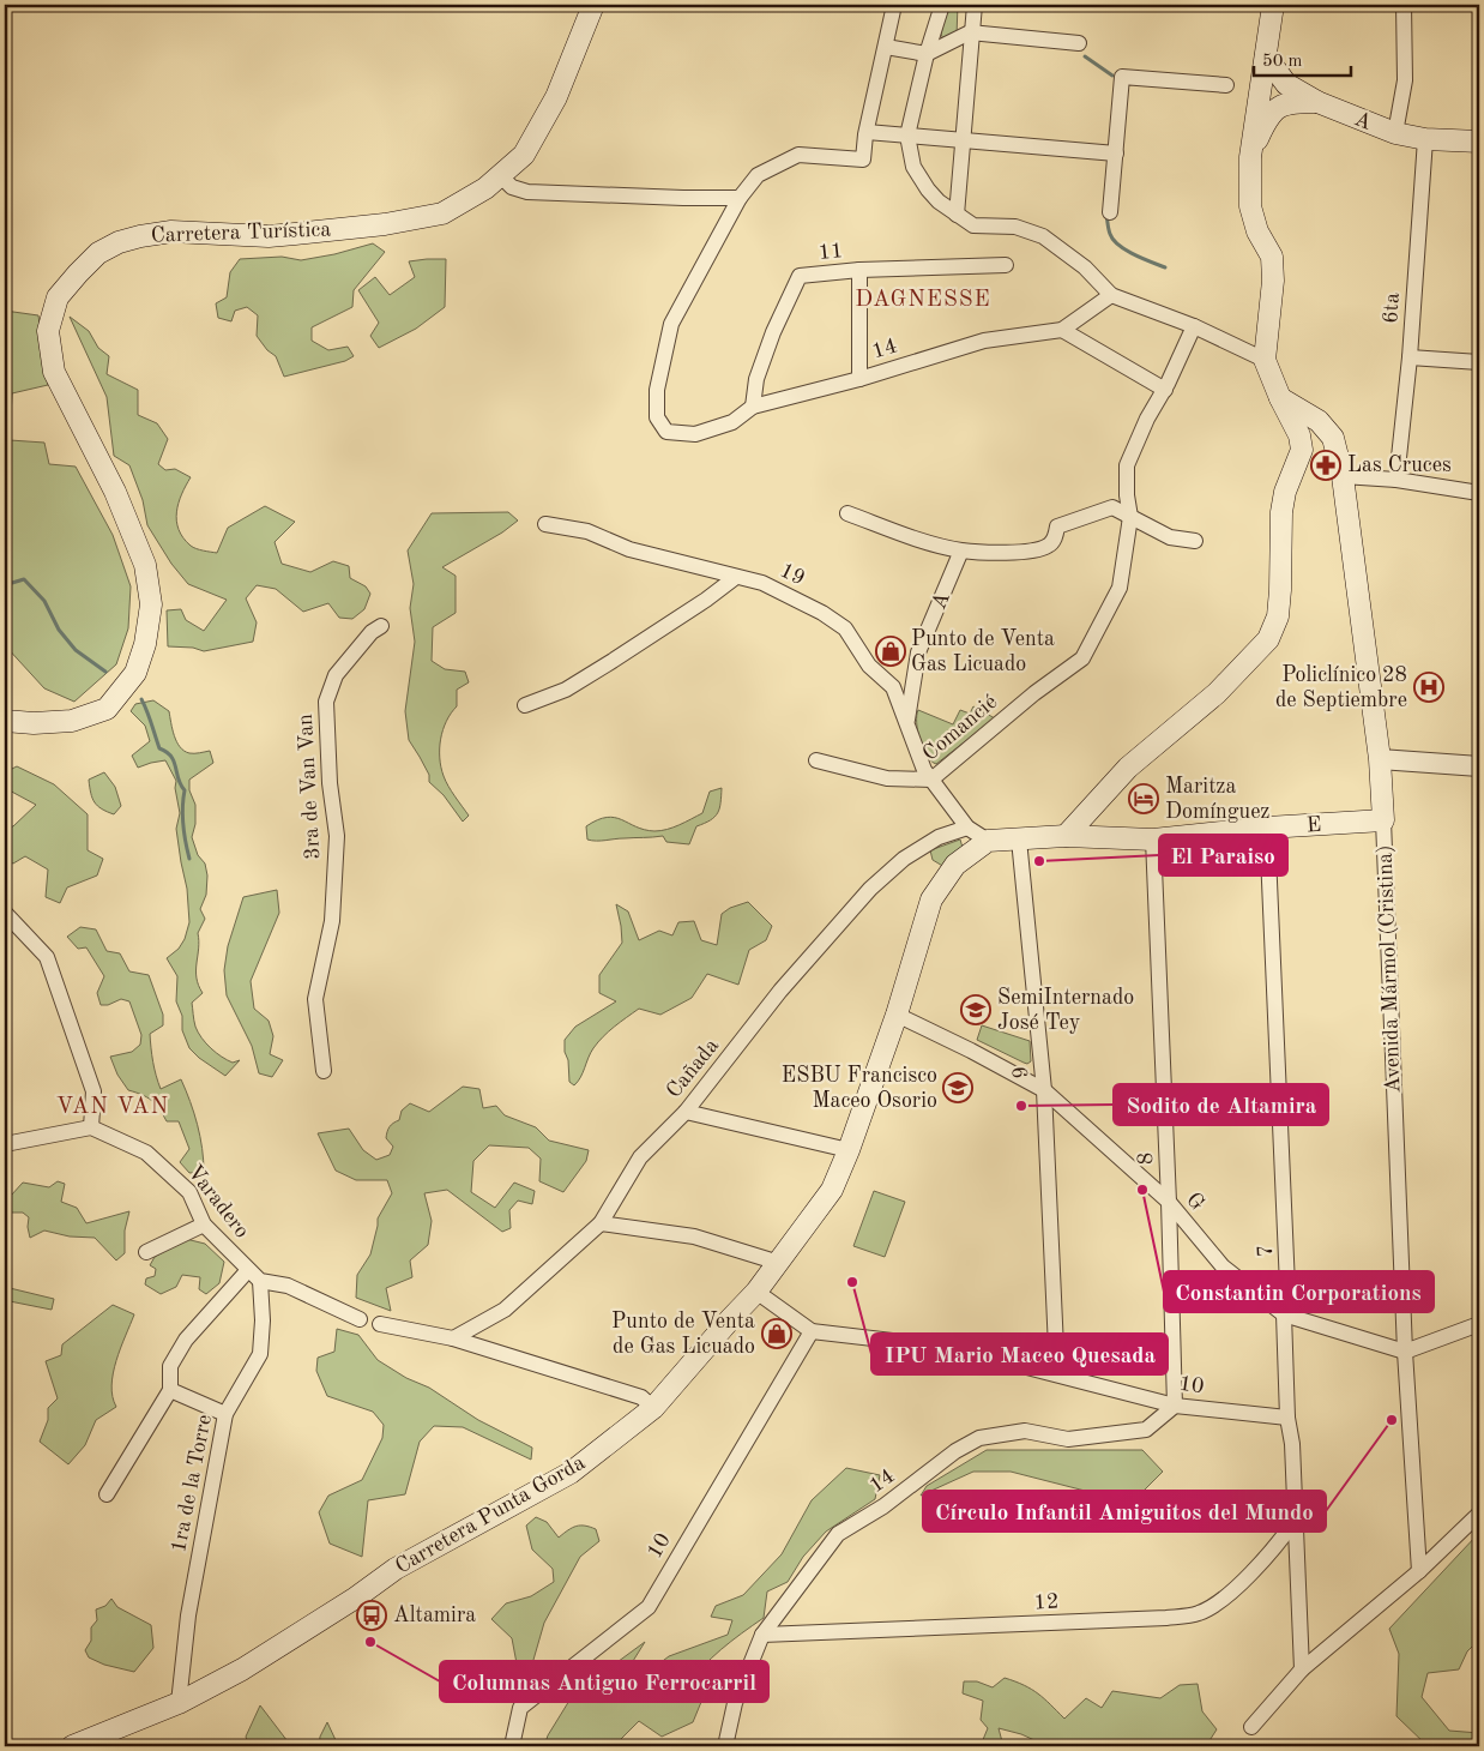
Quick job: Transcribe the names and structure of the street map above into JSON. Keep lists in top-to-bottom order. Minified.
{"streets":{"main road":["A","Carretera Turística","E","Avenida Mármol (Cristina)","Carretera Punta Gorda"],"street":["11","6ta","14","19","Comancié","3ra de Van Van","Cañada","9","8","Varadero","G","7","10","1ra de la Torre","12"]},"crossings":[["A","6ta"],["A","19"],["11","14"],["14","8"],["14","10"],["14","12"],["19","Comancié"],["E","Avenida Mármol (Cristina)"],["E","8"],["E","7"],["Avenida Mármol (Cristina)","G"],["9","G"],["9","10"],["8","G"],["8","10"],["Varadero","1ra de la Torre"],["G","7"],["G","Carretera Punta Gorda"],["7","10"],["7","12"],["10","Carretera Punta Gorda"],["1ra de la Torre","Carretera Punta Gorda"]],"districts":["DAGNESSE","VAN VAN"],"places":{"pharmacy":["Las Cruces"],"shop":["Punto de Venta Gas Licuado","Punto de Venta de Gas Licuado"],"hospital":["Policlínico 28 de Septiembre"],"hotel":["Maritza Domínguez"],"other":["El Paraiso","Sodito de Altamira","Constantin Corporations","IPU Mario Maceo Quesada","Círculo Infantil Amiguitos del Mundo","Columnas Antiguo Ferrocarril"],"school or university":["SemiInternado José Tey","ESBU Francisco Maceo Osorio"],"bus stop":["Altamira"]},"scale_bar":"50 m"}
